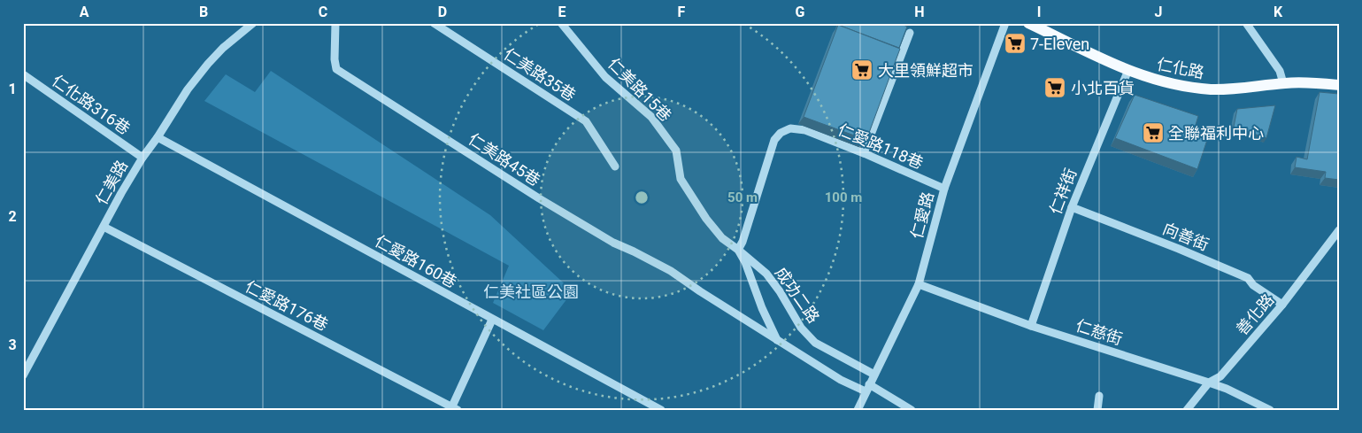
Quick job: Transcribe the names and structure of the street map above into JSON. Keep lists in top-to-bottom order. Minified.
{"streets":{"main road":["仁化路"],"street":["仁美路35巷","仁美路15巷","仁化路316巷","仁愛路118巷","仁美路45巷","仁美路","仁祥街","仁愛路","向善街","仁愛路160巷","成功二路","仁愛路176巷","善化路","仁慈街"]},"crossings":[["仁化路","仁祥街"],["仁美路15巷","仁愛路118巷"],["仁美路15巷","仁美路45巷"],["仁美路15巷","成功二路"],["仁化路316巷","仁美路"],["仁愛路118巷","仁愛路"],["仁愛路118巷","成功二路"],["仁美路","仁愛路160巷"],["仁美路","仁愛路176巷"],["仁祥街","向善街"],["仁祥街","仁慈街"],["仁愛路","成功二路"],["仁愛路","仁慈街"],["向善街","善化路"],["善化路","仁慈街"]],"parks":["仁美社區公園"],"places":{"supermarket":["7-Eleven","大里領鮮超市","小北百貨","全聯福利中心"]},"grid":{"columns":["A","B","C","D","E","F","G","H","I","J","K"],"rows":["1","2","3"]},"rings":["50 m","100 m"]}
